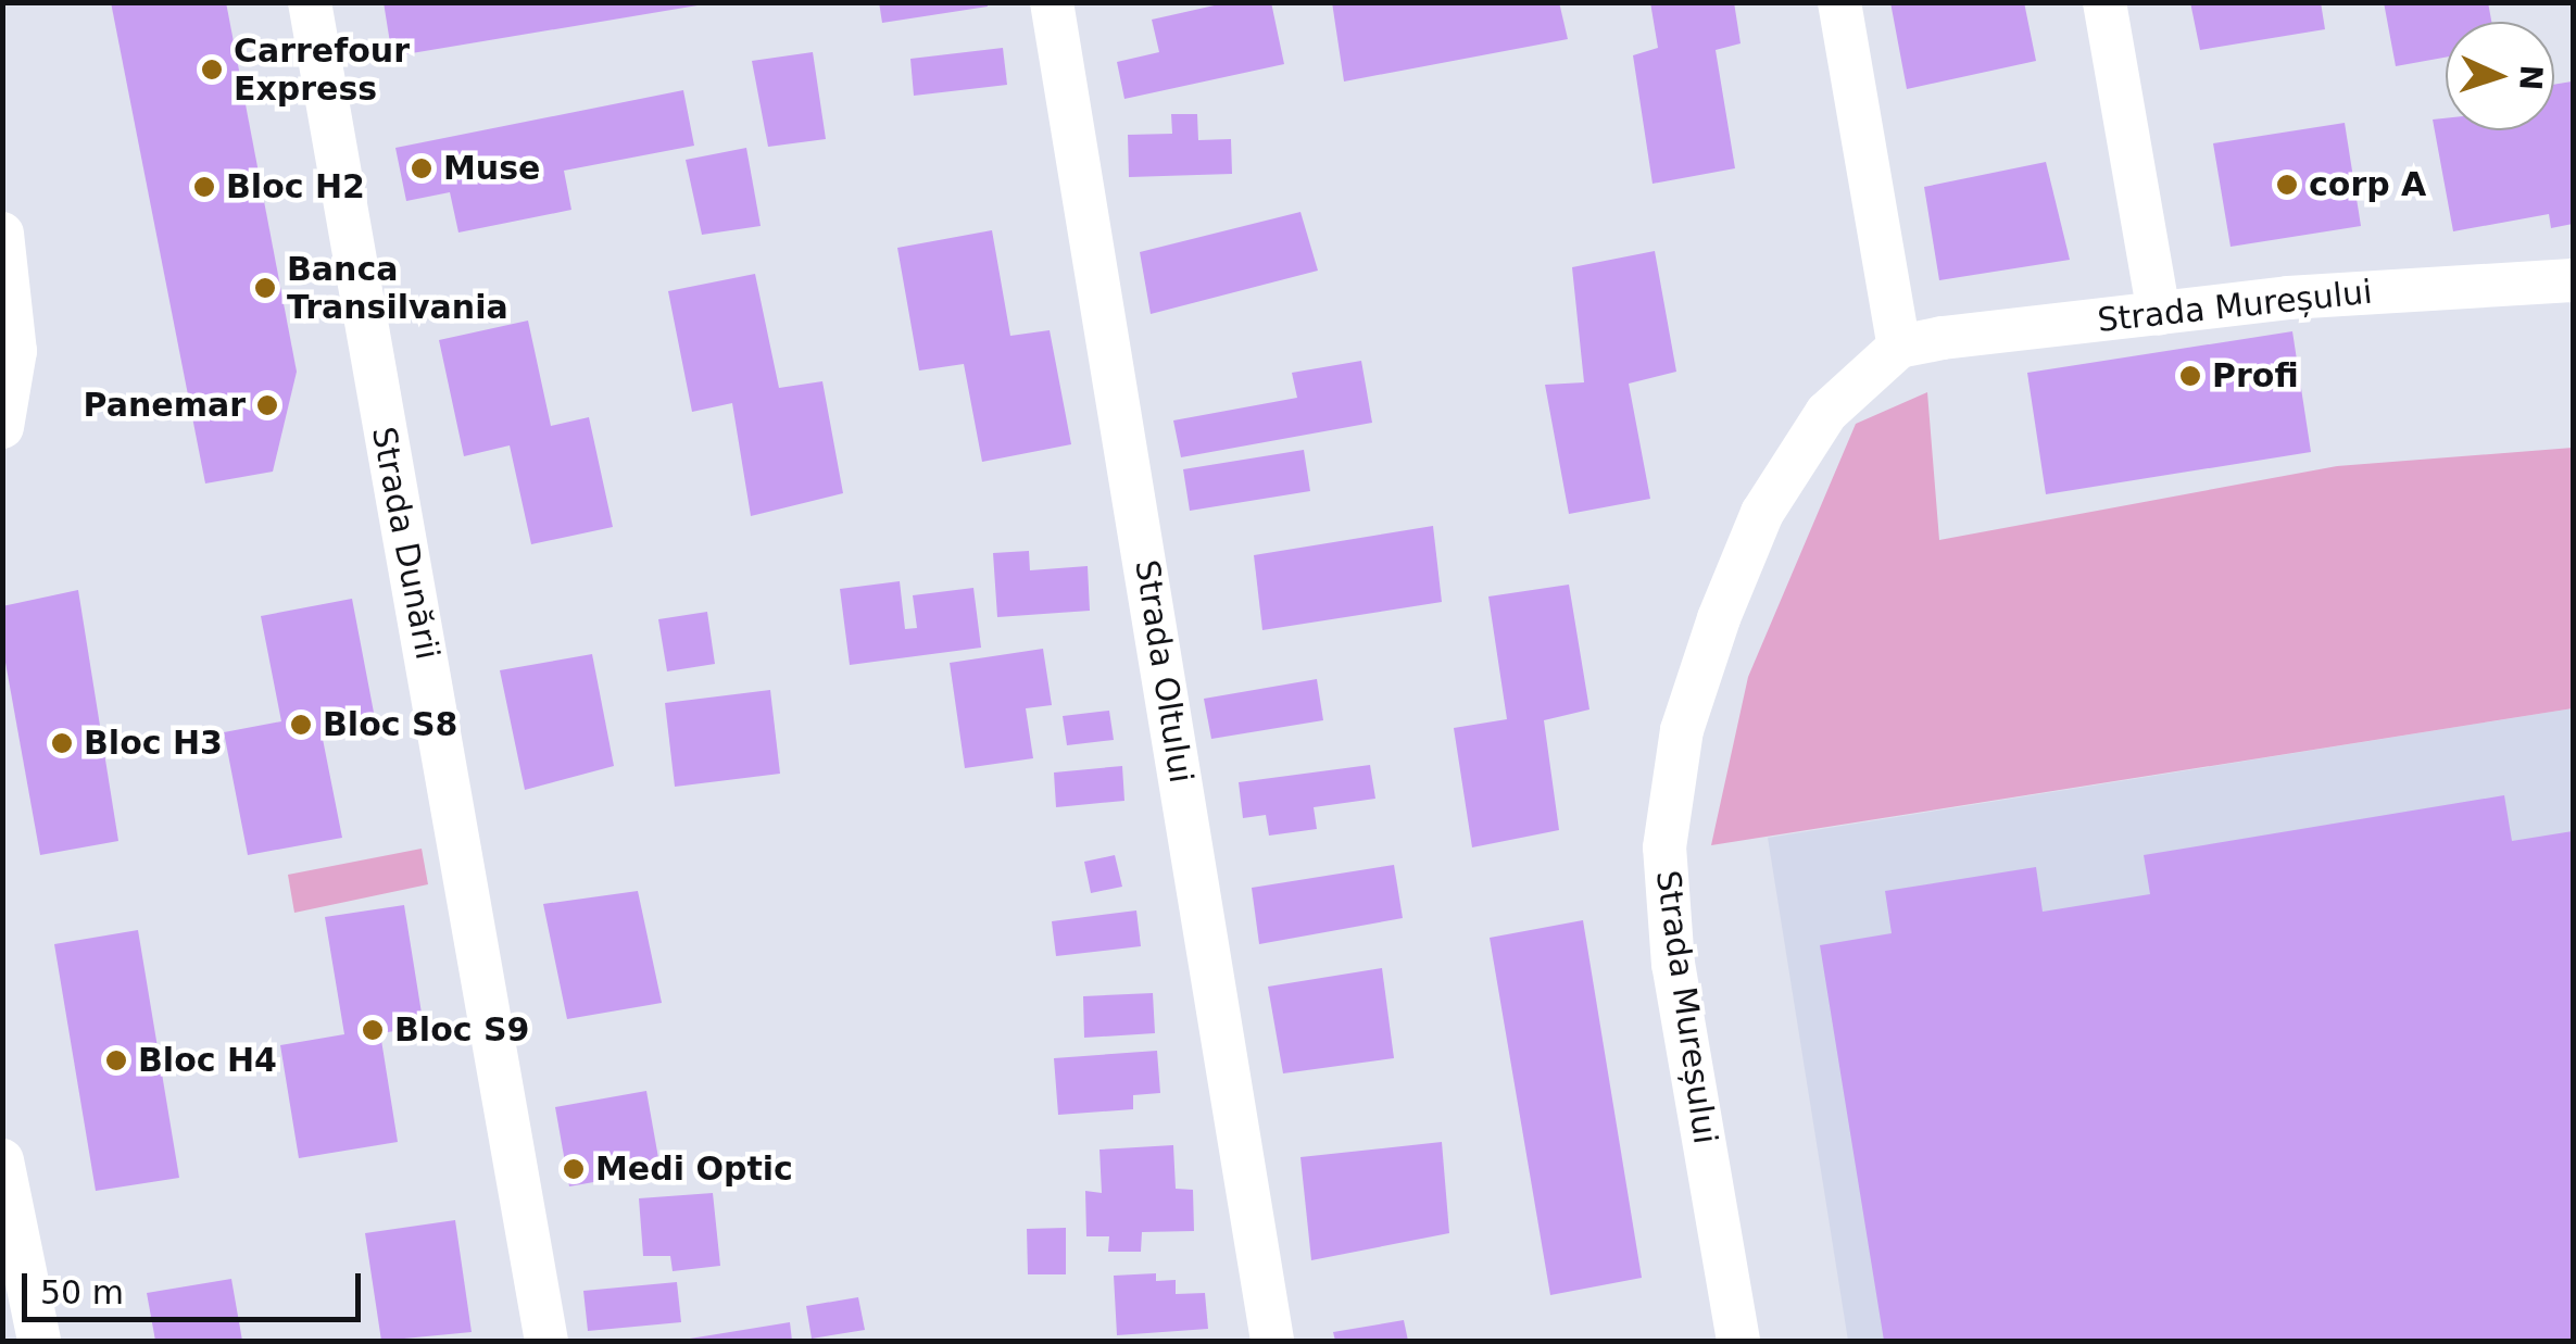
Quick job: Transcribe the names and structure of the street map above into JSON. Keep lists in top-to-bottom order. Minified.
{"streets":{"street":["Strada Mureșului","Strada Dunării","Strada Oltului"]},"places":["Carrefour Express","Muse","corp A","Bloc H2","Banca Transilvania","Profi","Panemar","Bloc S8","Bloc H3","Bloc S9","Bloc H4","Medi Optic"],"scale_bar":"50 m","north":"right"}
